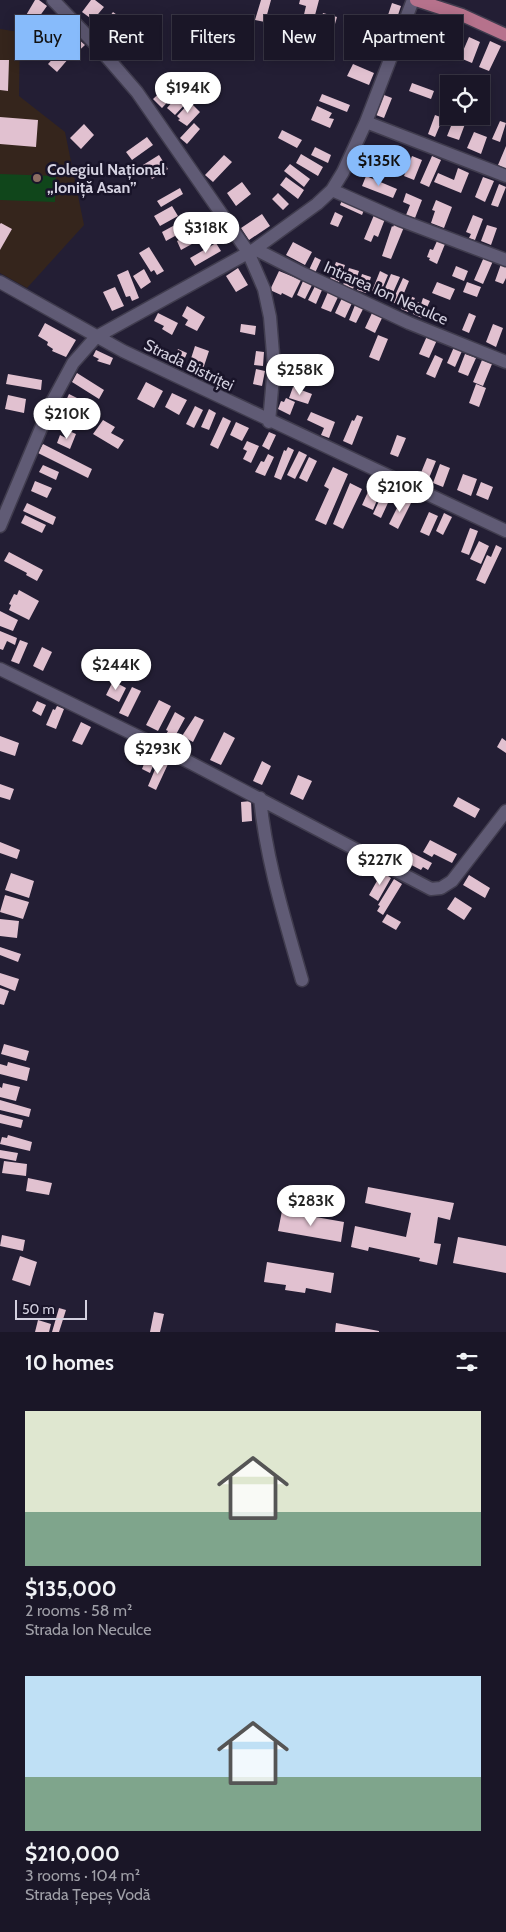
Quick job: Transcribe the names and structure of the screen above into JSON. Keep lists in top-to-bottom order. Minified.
{"streets":{"street":["Intrarea Ion Neculce","Strada Bistriței"]},"places":["Colegiul Național „Ioniță Asan”"],"scale_bar":"50 m","page":{"chip":["Buy","Rent","Filters","New","Apartment"],"price":["$194K","$135K","$318K","$258K","$210K","$210K","$244K","$293K","$227K","$283K"],"scale":"50 m","heading":"10 homes","list":[{"name":"$135,000","note":"2 rooms · 58 m² · Strada Ion Neculce"},{"name":"$210,000","note":"3 rooms · 104 m² · Strada Țepeș Vodă"}]}}
